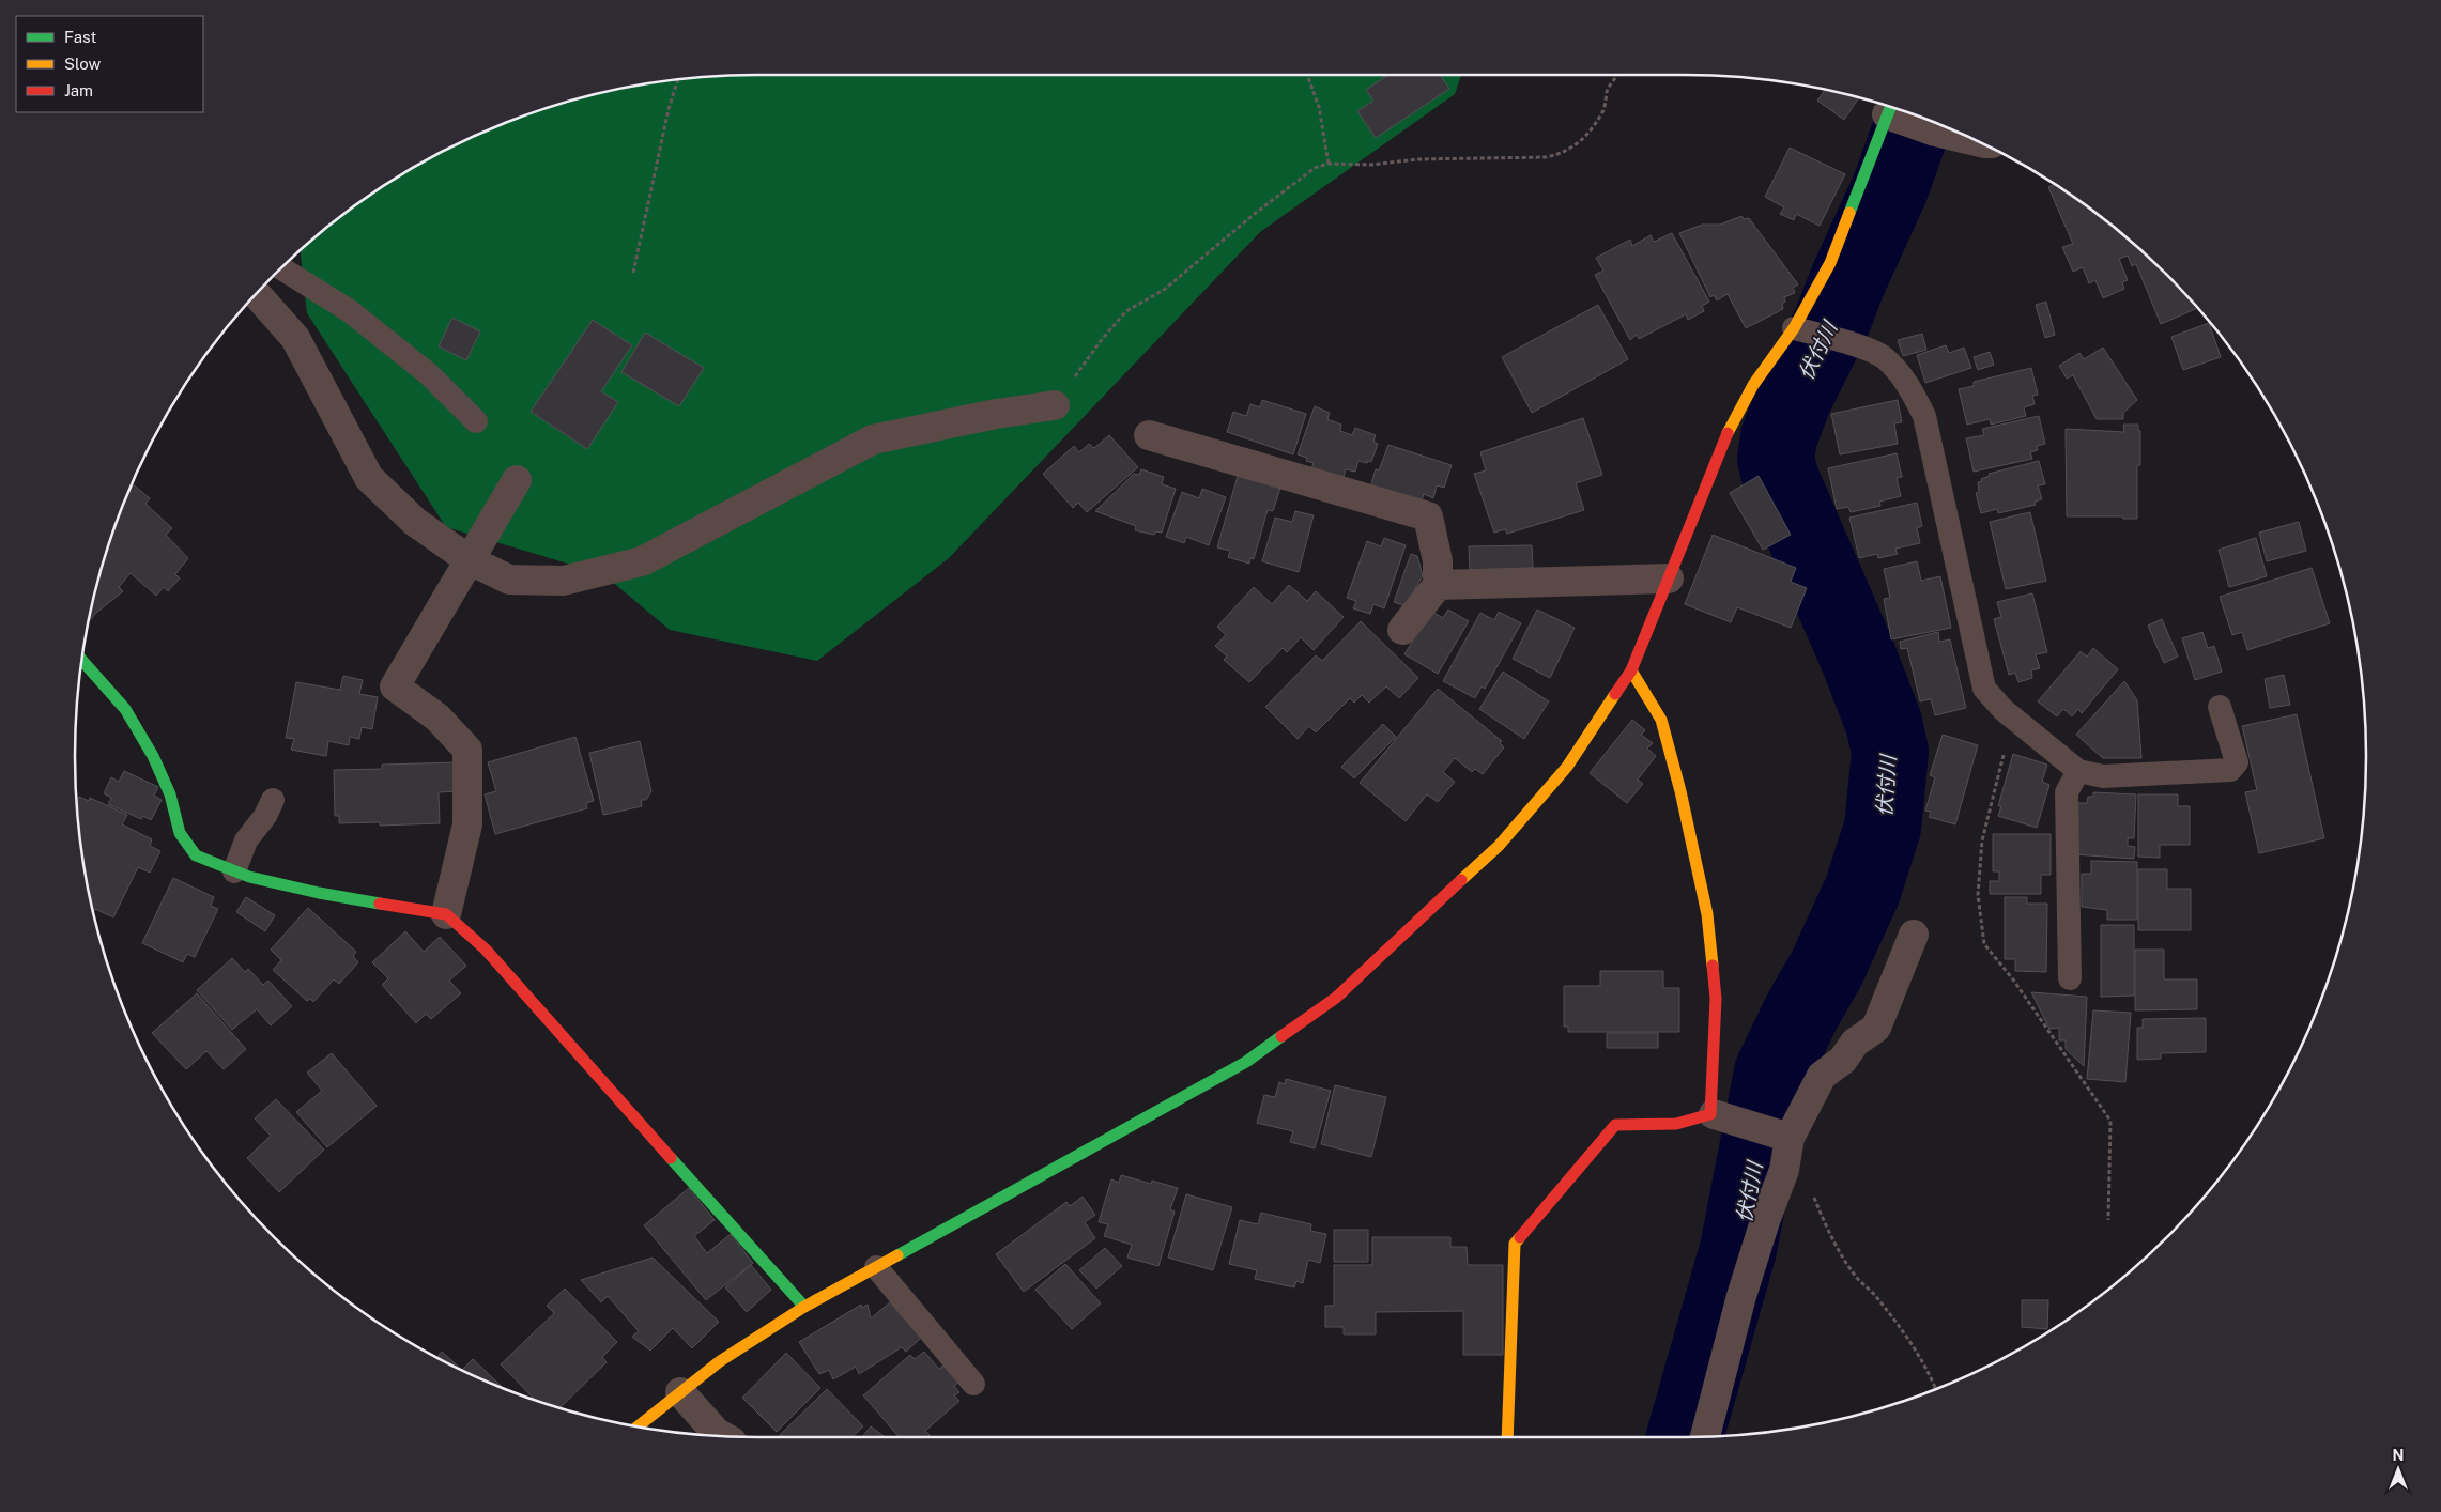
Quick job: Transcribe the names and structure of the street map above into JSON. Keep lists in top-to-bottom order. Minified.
{"water":["伏付川"],"legend":["Fast","Slow","Jam"],"north":"top"}
